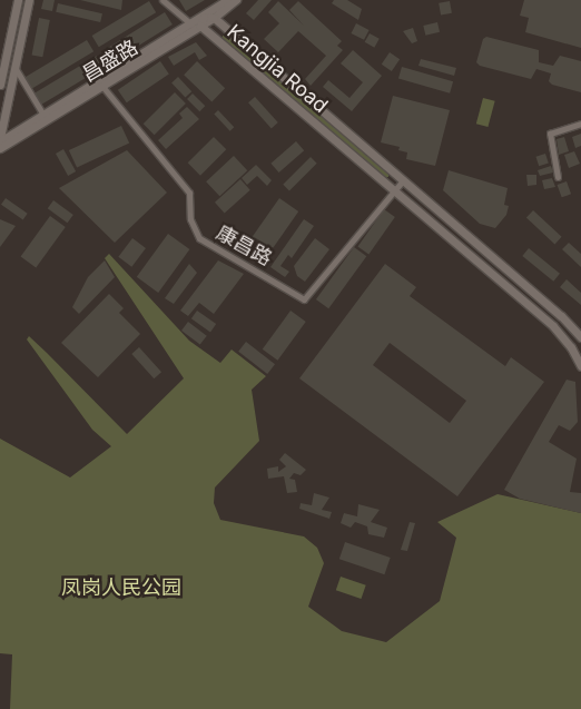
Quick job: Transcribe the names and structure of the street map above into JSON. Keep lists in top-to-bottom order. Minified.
{"streets":{"street":["昌盛路","Kangjia Road","康昌路"]},"crossings":[["昌盛路","Kangjia Road"],["昌盛路","康昌路"],["Kangjia Road","康昌路"]],"parks":["凤岗人民公园"]}
